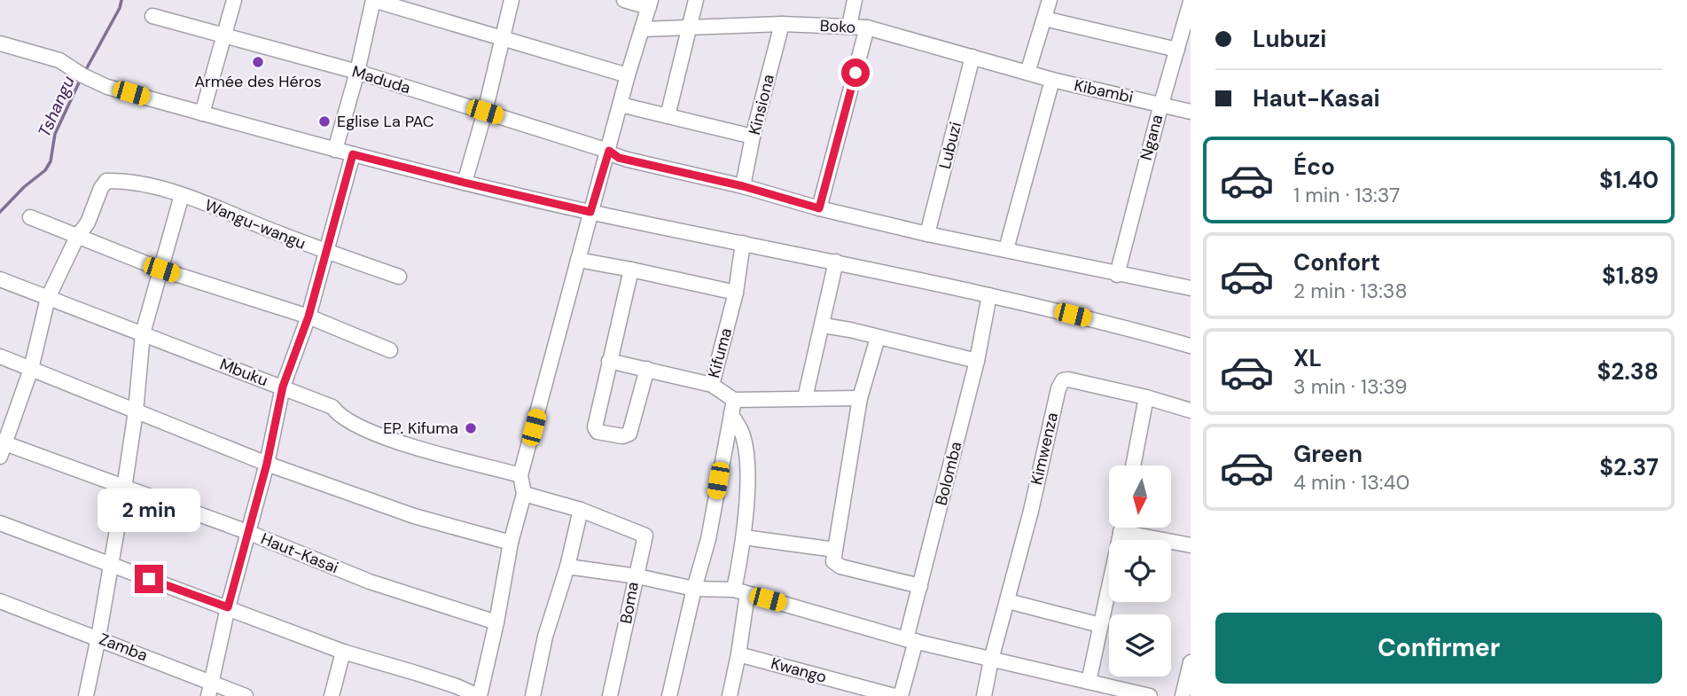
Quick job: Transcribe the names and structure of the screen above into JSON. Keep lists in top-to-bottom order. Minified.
{"streets":{"street":["Boko","Maduda","Kibambi","Kinsiona","Ngana","Lubuzi","Wangu-wangu","Kifuma","Mbuku","Kimwenza","Bolomba","Haut-Kasai","Boma","Zamba","Kwango"]},"crossings":[["Boko","Kibambi"],["Boko","Kinsiona"],["Boko","Lubuzi"],["Maduda","Kinsiona"],["Maduda","Ngana"],["Maduda","Lubuzi"],["Kibambi","Ngana"]],"water":["Tshangu"],"places":["Armée des Héros","Eglise La PAC","EP. Kifuma"],"north":"bottom","page":{"banner":["Lubuzi","Haut-Kasai"],"list":[{"name":"Éco","note":"1 min · 13:37","value":"$1.40"},{"name":"Confort","note":"2 min · 13:38","value":"$1.89"},{"name":"XL","note":"3 min · 13:39","value":"$2.38"},{"name":"Green","note":"4 min · 13:40","value":"$2.37"}],"bubble":"2 min","buttons":"Confirmer"}}
